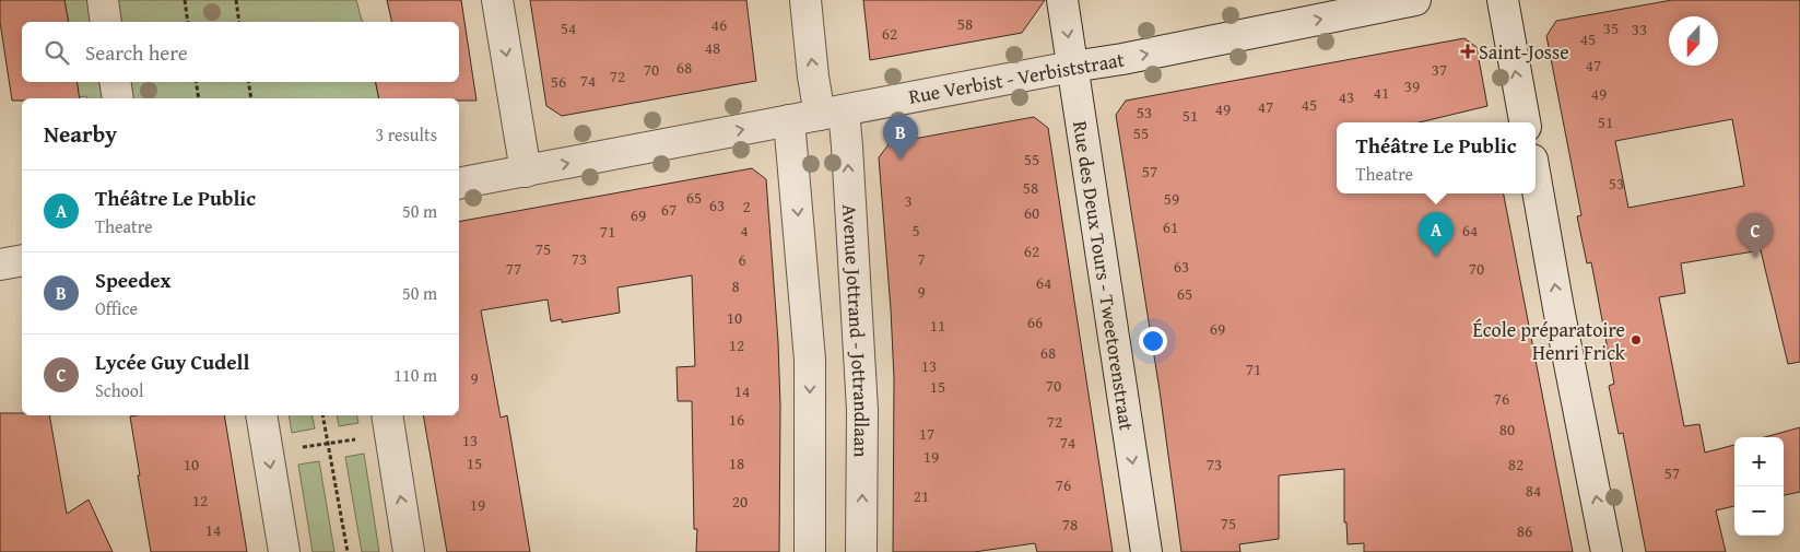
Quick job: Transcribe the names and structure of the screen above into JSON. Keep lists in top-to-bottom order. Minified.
{"streets":{"street":["Rue Verbist - Verbiststraat","Rue des Deux Tours - Tweetorenstraat","Avenue Jottrand - Jottrandlaan"]},"crossings":[["Rue Verbist - Verbiststraat","Rue des Deux Tours - Tweetorenstraat"],["Rue Verbist - Verbiststraat","Avenue Jottrand - Jottrandlaan"]],"one_way":["Rue Verbist - Verbiststraat","Rue des Deux Tours - Tweetorenstraat"],"places":{"health":["Saint-Josse"],"other":["École préparatoire Henri Frick"]},"house_numbers":["58","46","54","35","33","62","45","48","47","68","70","37","72","74","56","39","41","49","43","45","47","49","53","51","51","55","55","57","53","58","65","59","3","63","2","67","60","69","61","4","5","64","71","75","62","73","7","6","63","77","70","64","8","9","65","10","66","11","69","12","68","13","71","9","70","15","14","76","16","72","80","17","13","74","19","15","18","10","73","82","57","76","84","21","12","20","19","75","78","14","86"],"north":"bottom","page":{"search":"Search here","heading":["Nearby","3 results"],"pins":["B","A","C"],"popup":["Théâtre Le Public","Theatre"],"list":[{"mark":"A","name":"Théâtre Le Public","note":"Theatre","value":"50 m"},{"mark":"B","name":"Speedex","note":"Office","value":"50 m"},{"mark":"C","name":"Lycée Guy Cudell","note":"School","value":"110 m"}],"map_buttons":["+","−"]}}
